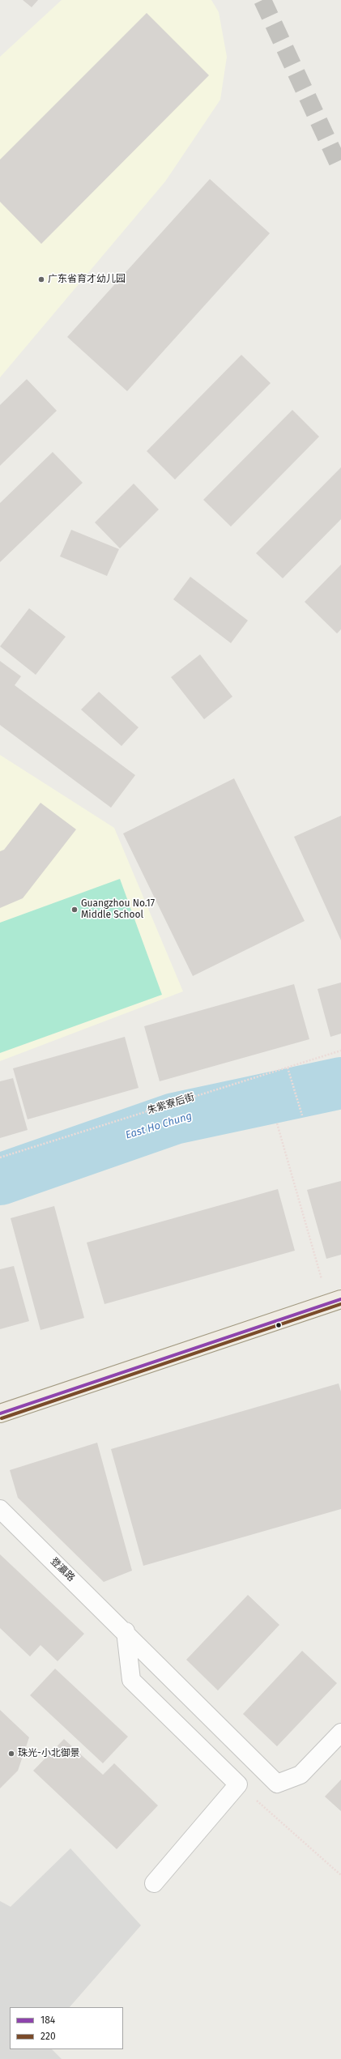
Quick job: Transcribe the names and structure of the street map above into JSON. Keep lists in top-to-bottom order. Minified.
{"streets":{"lane":["登瀛路"],"path":["朱紫寮后街"]},"water":["East Ho Chung"],"places":["广东省育才幼儿园","Guangzhou No.17 Middle School","珠光-小北御景"],"lines":["transit line 184","transit line 220"],"legend":["184","220"]}
